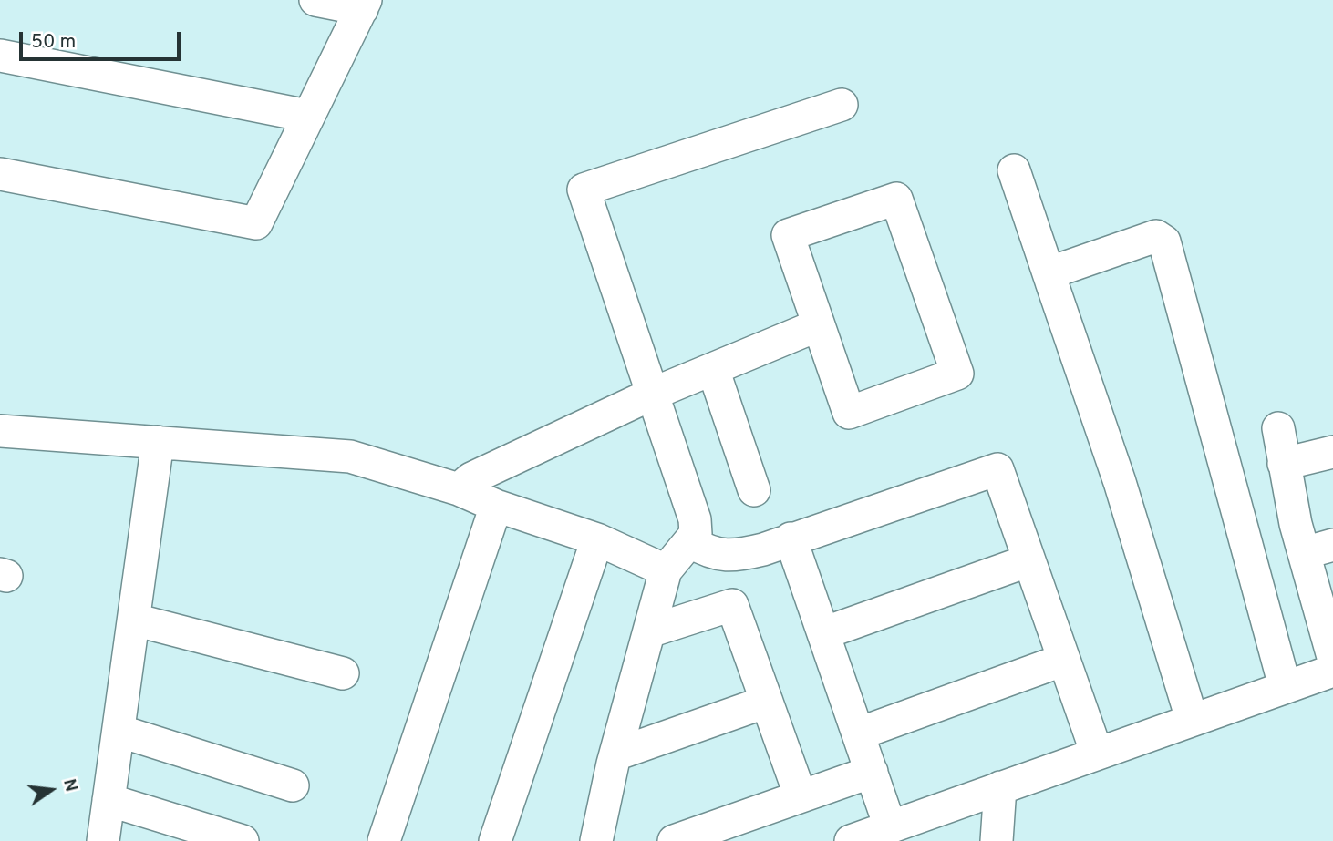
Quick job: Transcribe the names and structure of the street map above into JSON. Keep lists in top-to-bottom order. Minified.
{"scale_bar":"50 m","north":"right"}
